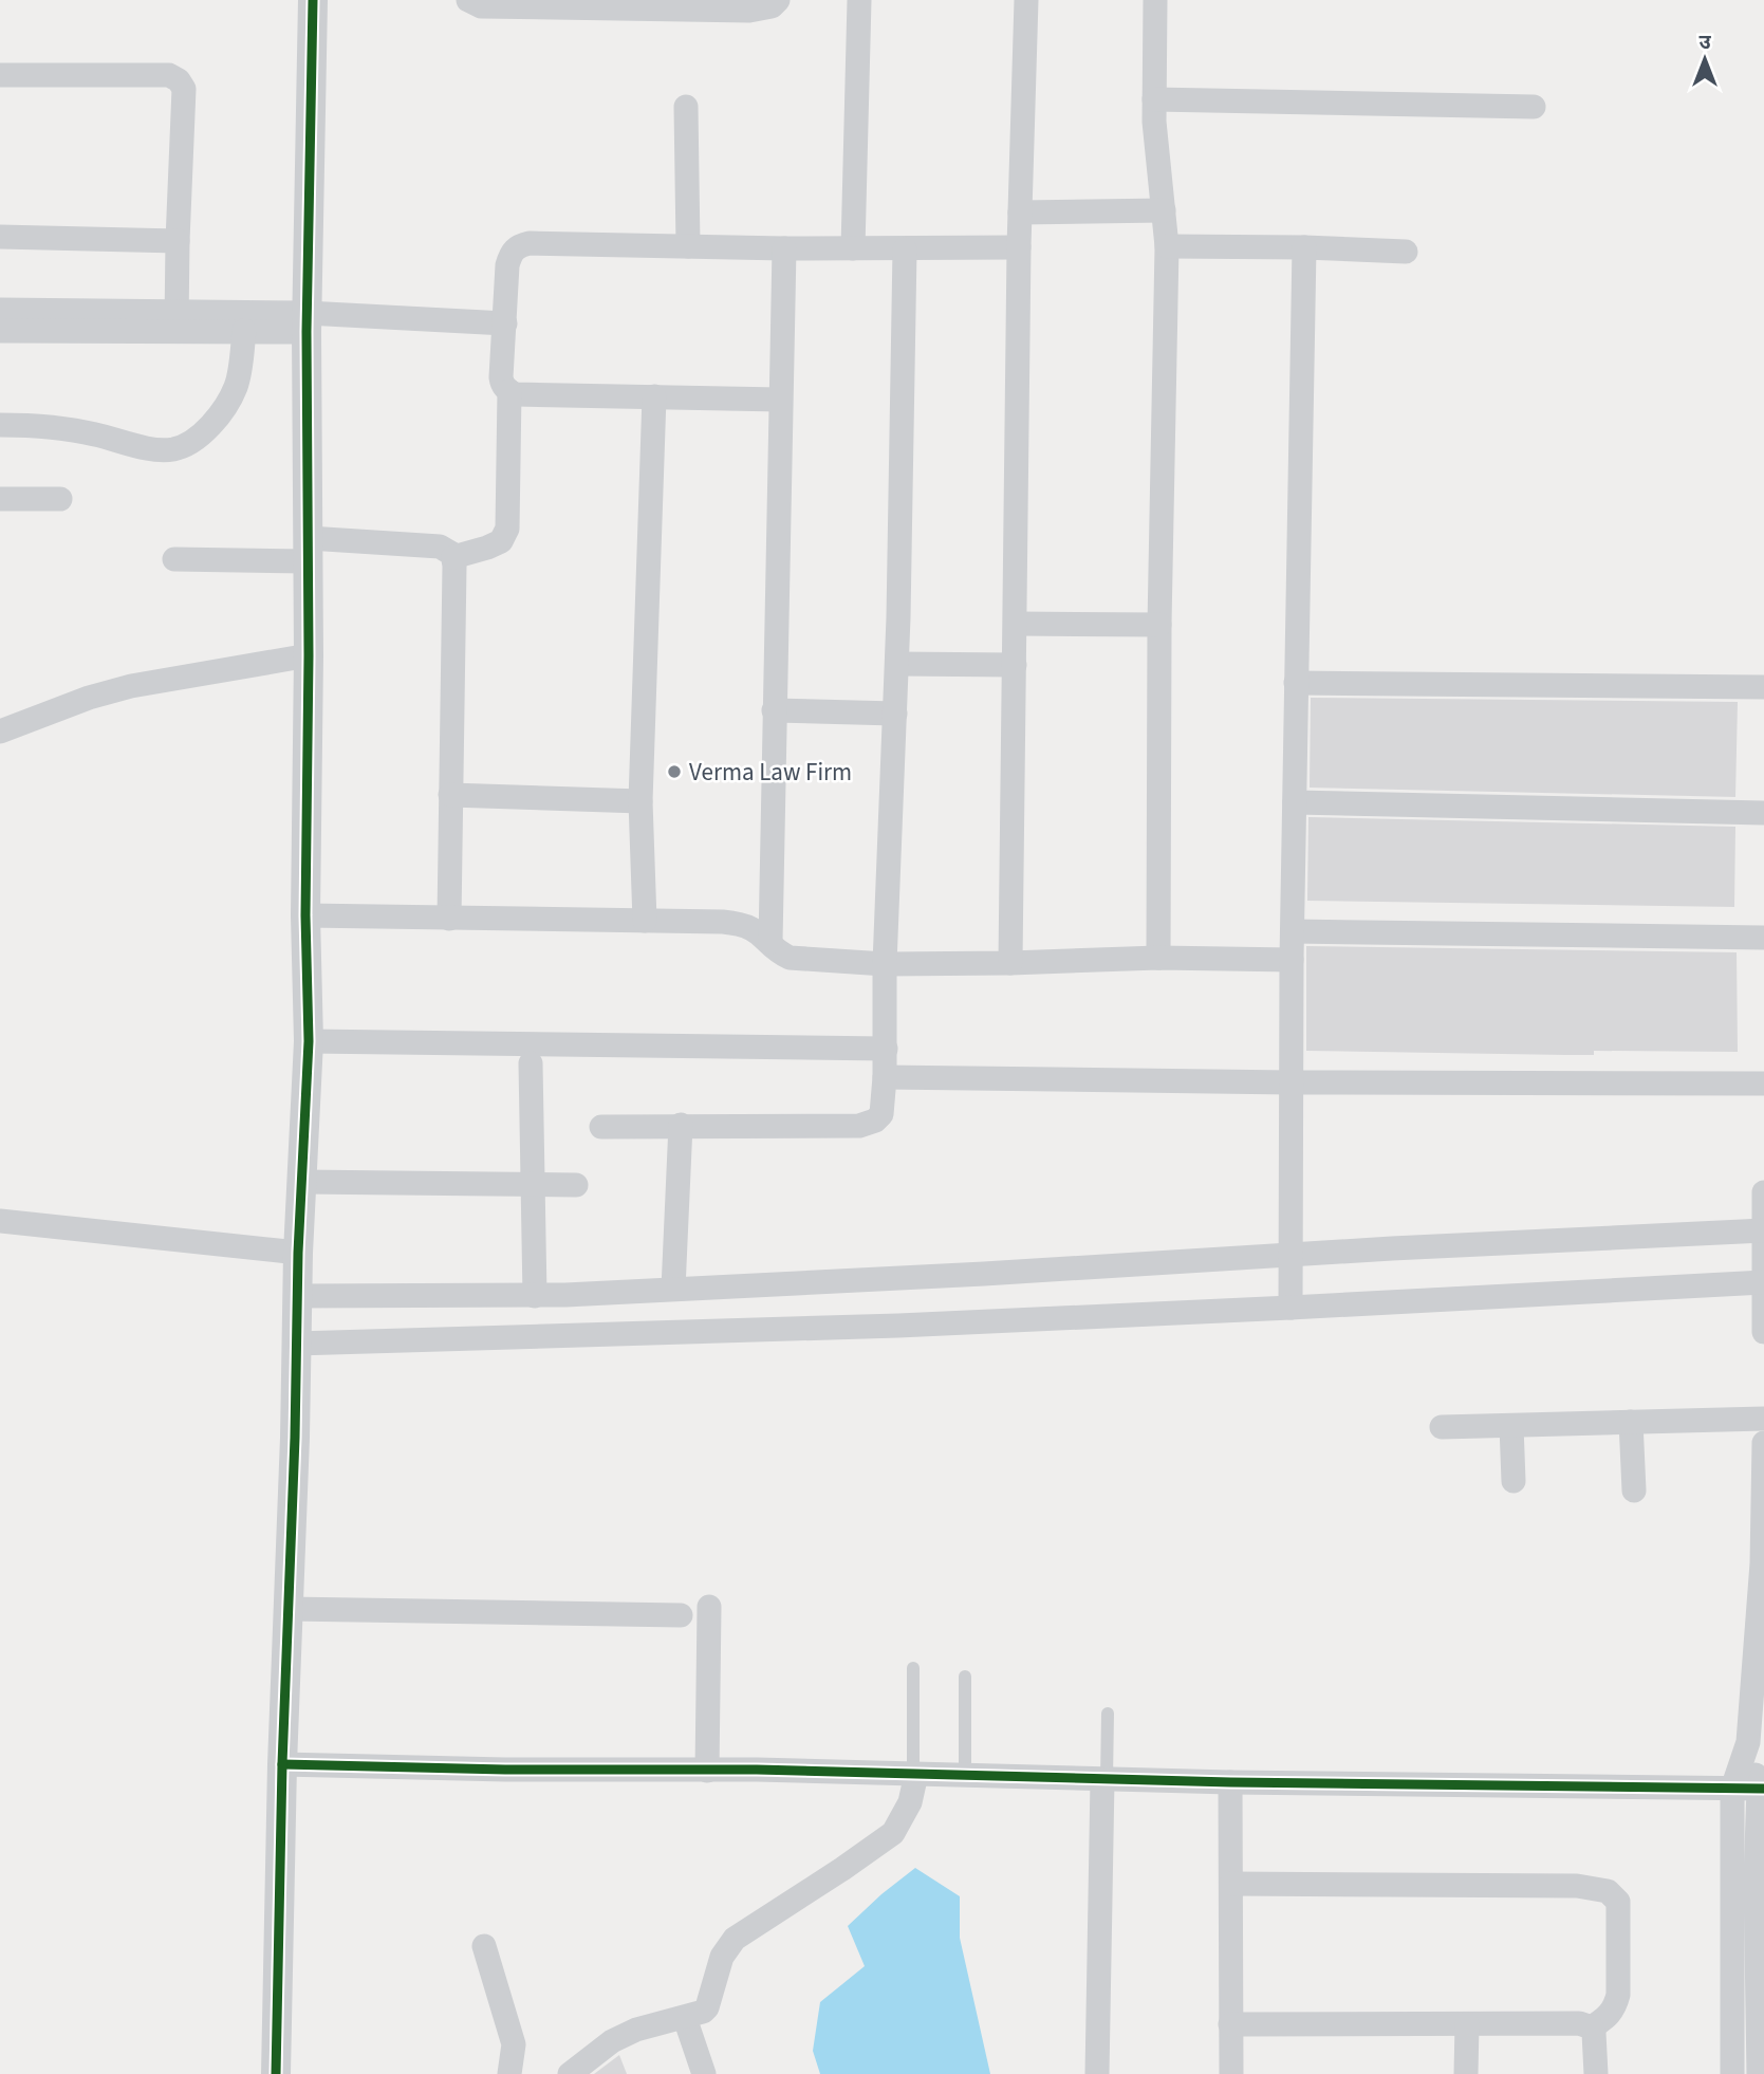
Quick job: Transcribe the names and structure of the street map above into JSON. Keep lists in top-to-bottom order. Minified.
{"places":["Verma Law Firm"],"north":"top"}
